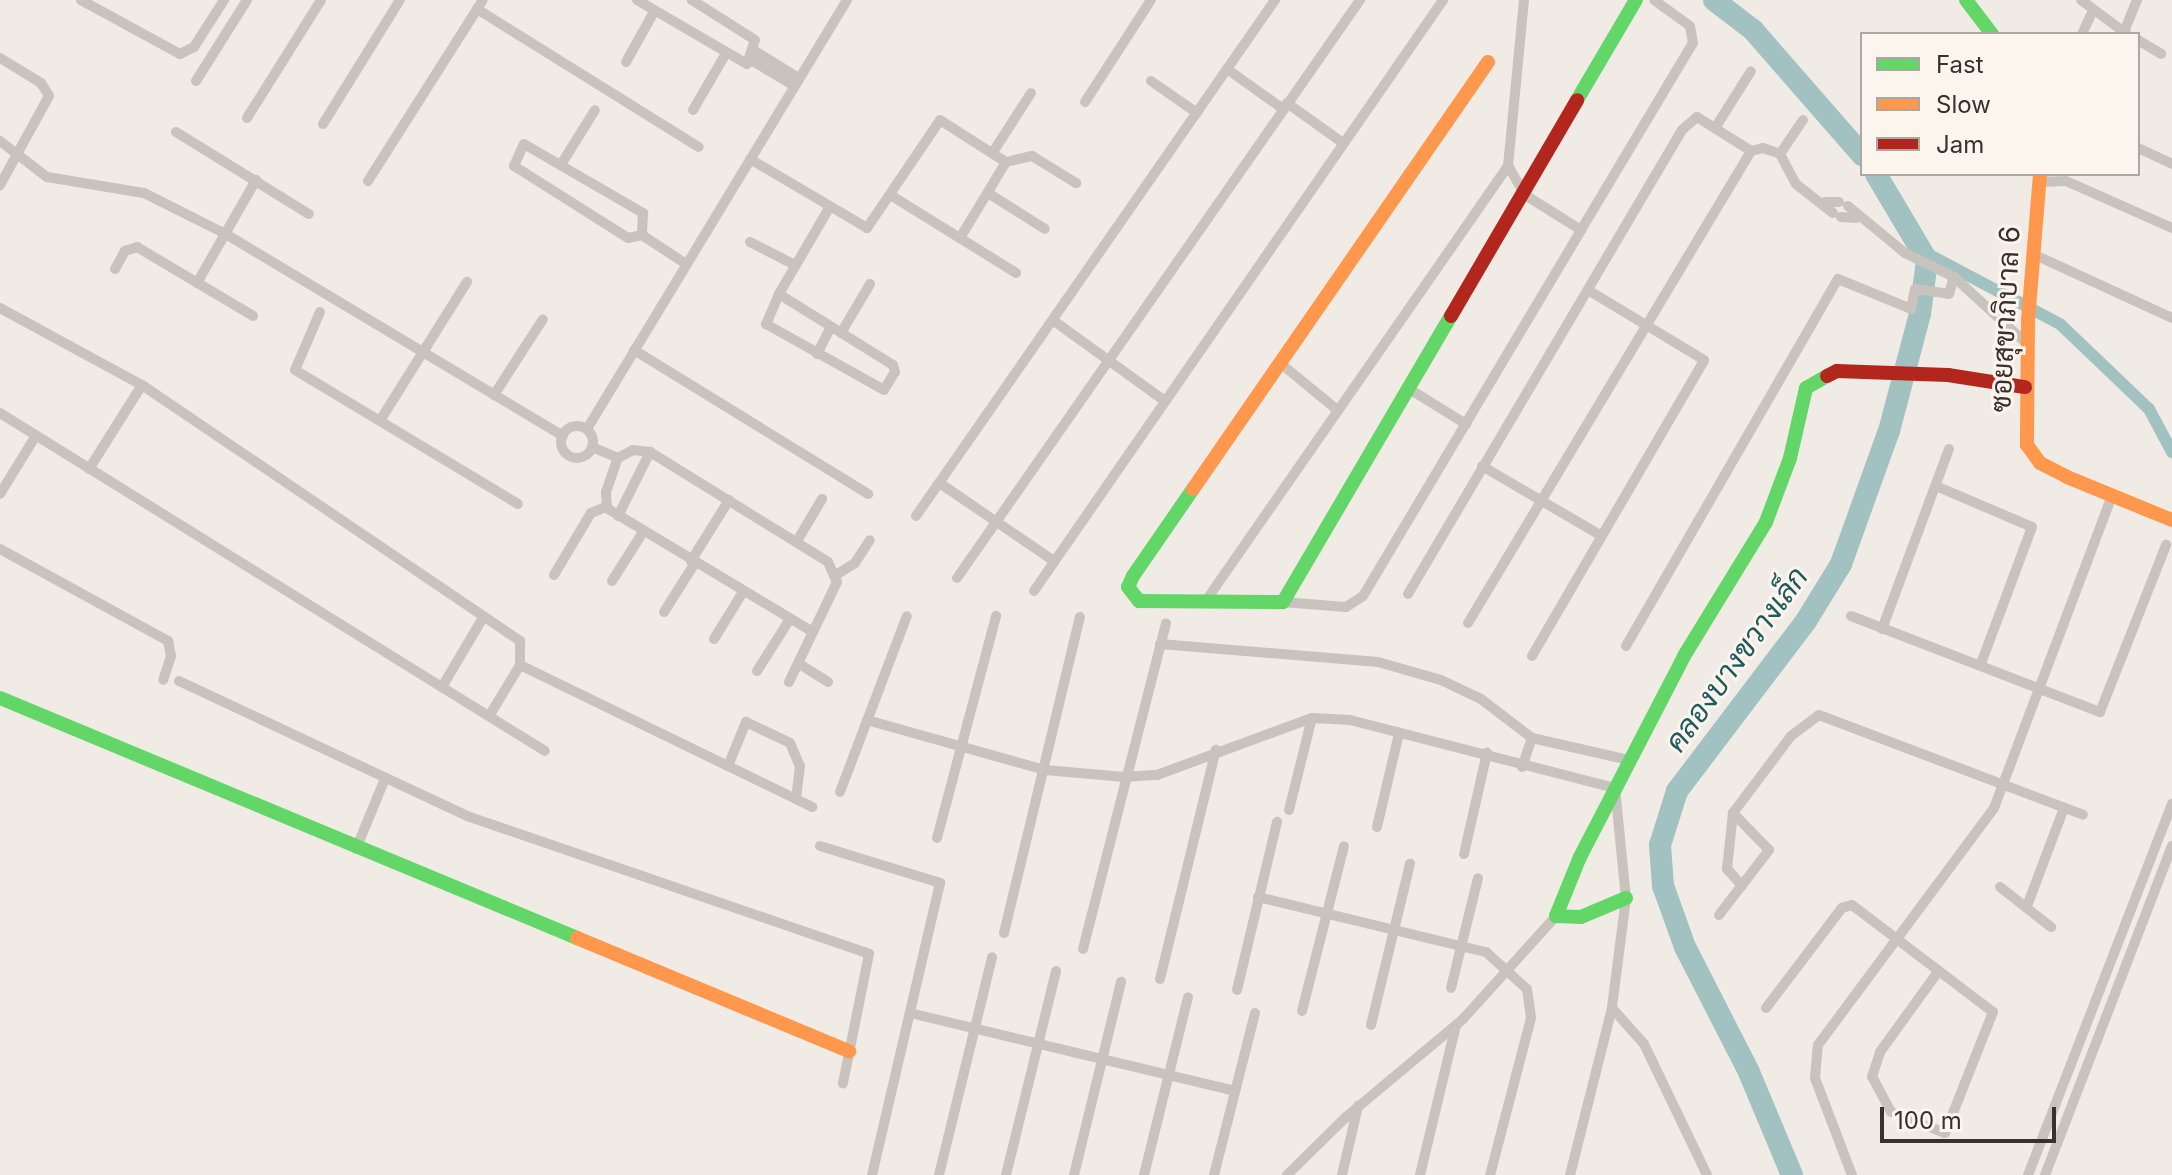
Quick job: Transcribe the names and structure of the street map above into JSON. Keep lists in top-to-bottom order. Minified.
{"streets":{"street":["ซอยสุขาภิบาล 6"]},"water":["คลองบางขวางเล็ก"],"legend":["Fast","Slow","Jam"],"scale_bar":"100 m"}
